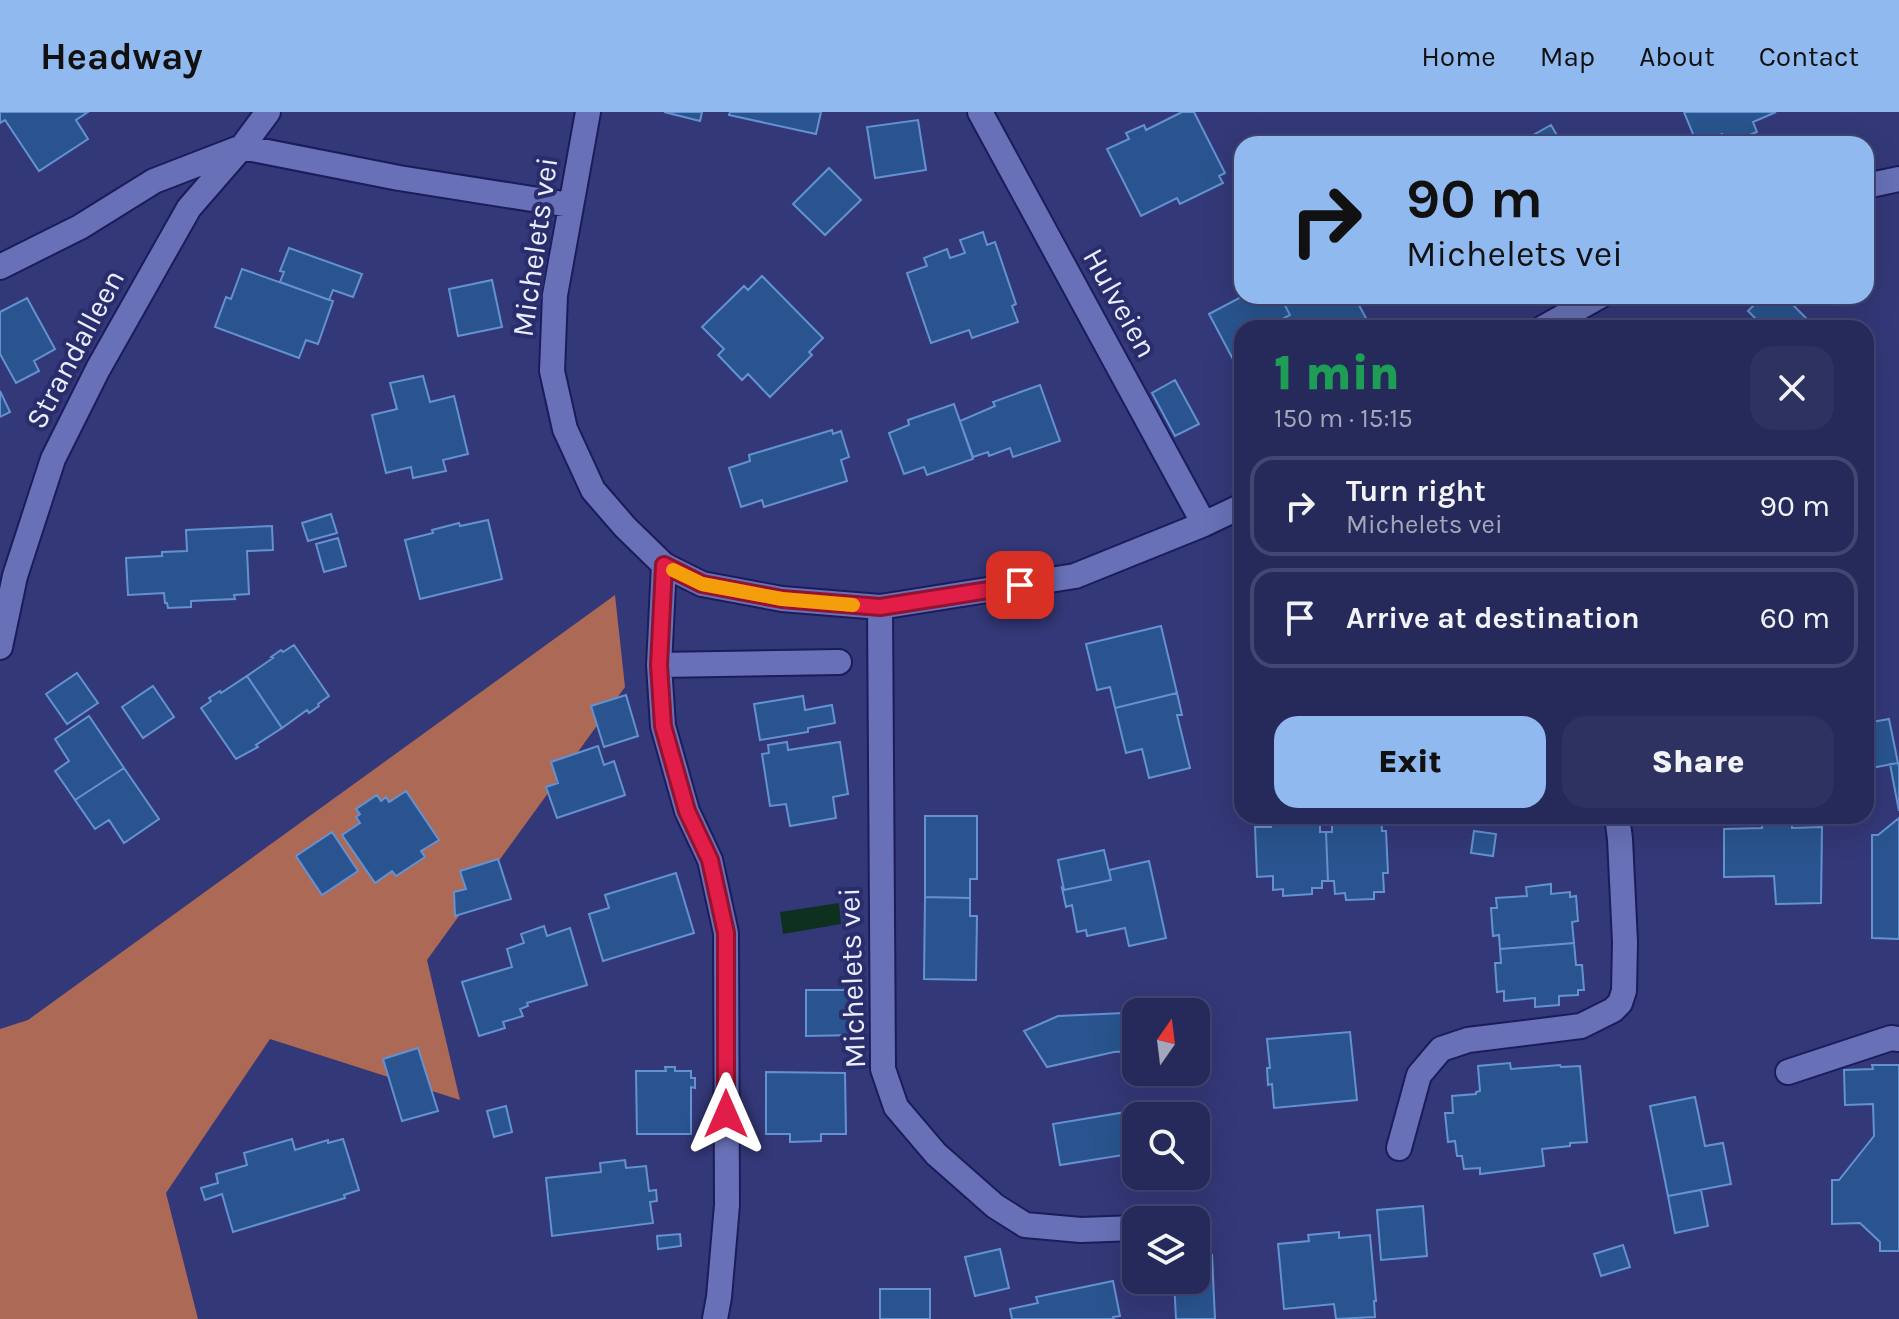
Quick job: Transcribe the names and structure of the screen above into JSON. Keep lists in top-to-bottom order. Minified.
{"streets":{"street":["Michelets vei","Hulveien","Strandalleen"]},"crossings":[["Michelets vei","Hulveien"]],"north":"top","page":{"header":"Headway","nav":["Home","Map","About","Contact"],"turn":["90 m","Michelets vei"],"heading":["1 min","150 m · 15:15"],"list":[{"name":"Turn right","note":"Michelets vei","value":"90 m"},{"name":"Arrive at destination","value":"60 m"}],"buttons":["Exit","Share"]}}
